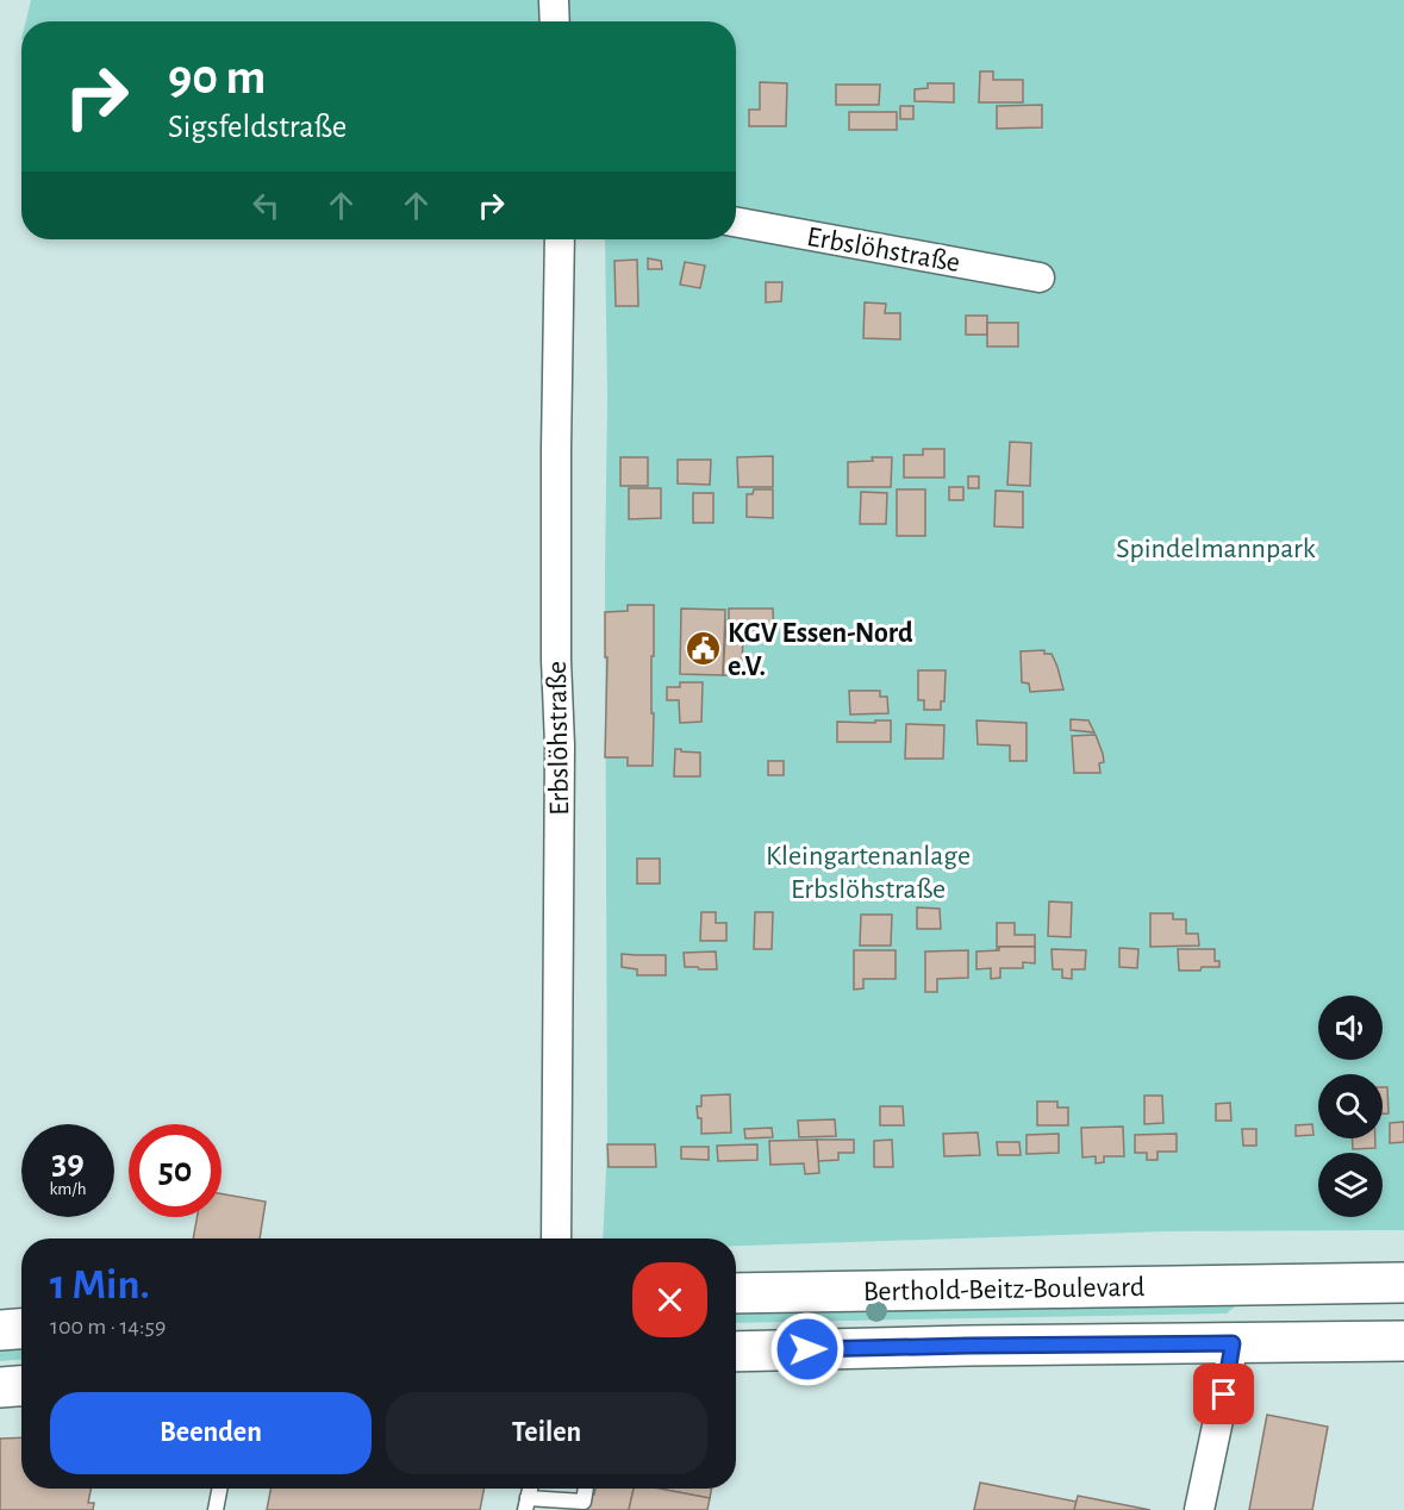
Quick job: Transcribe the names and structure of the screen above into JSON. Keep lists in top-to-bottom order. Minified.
{"streets":{"main road":["Berthold-Beitz-Boulevard"],"street":["Erbslöhstraße"]},"parks":["Spindelmannpark","Kleingartenanlage Erbslöhstraße"],"places":{"public building":["KGV Essen-Nord e.V."]},"page":{"turn":["90 m","Sigsfeldstraße"],"speed":"39 km/h","limit":"50","heading":["1 Min.","100 m · 14:59"],"buttons":["Beenden","Teilen"]}}
